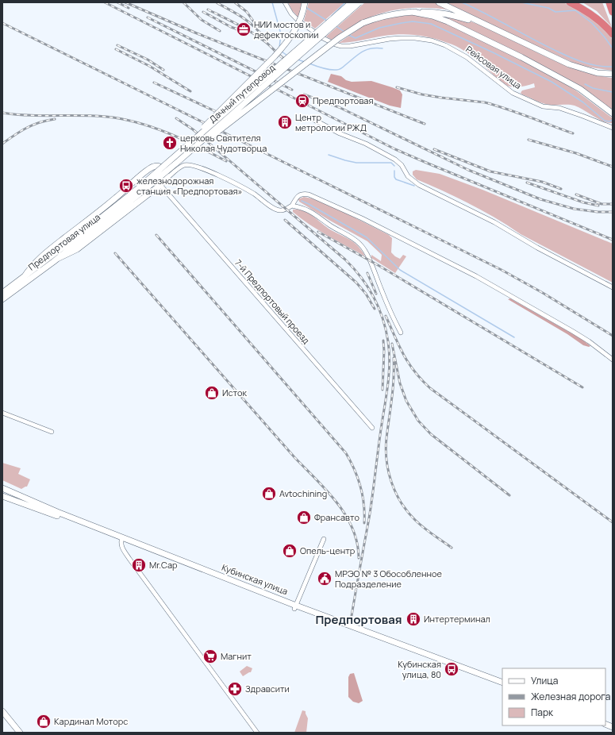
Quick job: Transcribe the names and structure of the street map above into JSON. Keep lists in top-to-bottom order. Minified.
{"streets":{"main road":["Дачный путепровод","Предпортовая улица","Кубинская улица"],"street":["Рейсовая улица","7-й Предпортовый проезд"]},"crossings":[["Дачный путепровод","Предпортовая улица"]],"districts":["Предпортовая"],"places":{"office":["НИИ мостов и дефектоскопии"],"station":["Предпортовая"],"building":["Центр метрологии РЖД","Mr.Cap","Интертерминал"],"church":["церковь Святителя Николая Чудотворца"],"bus stop":["железнодорожная станция «Предпортовая»","Кубинская улица, 80"],"shop":["Исток","Avtochining","Франсавто","Опель-центр","Кардинал Моторс"],"public building":["МРЭО № 3 Обособленное Подразделение"],"supermarket":["Магнит"],"pharmacy":["Здравсити"]},"legend":["Улица","Железная дорога","Парк"]}
